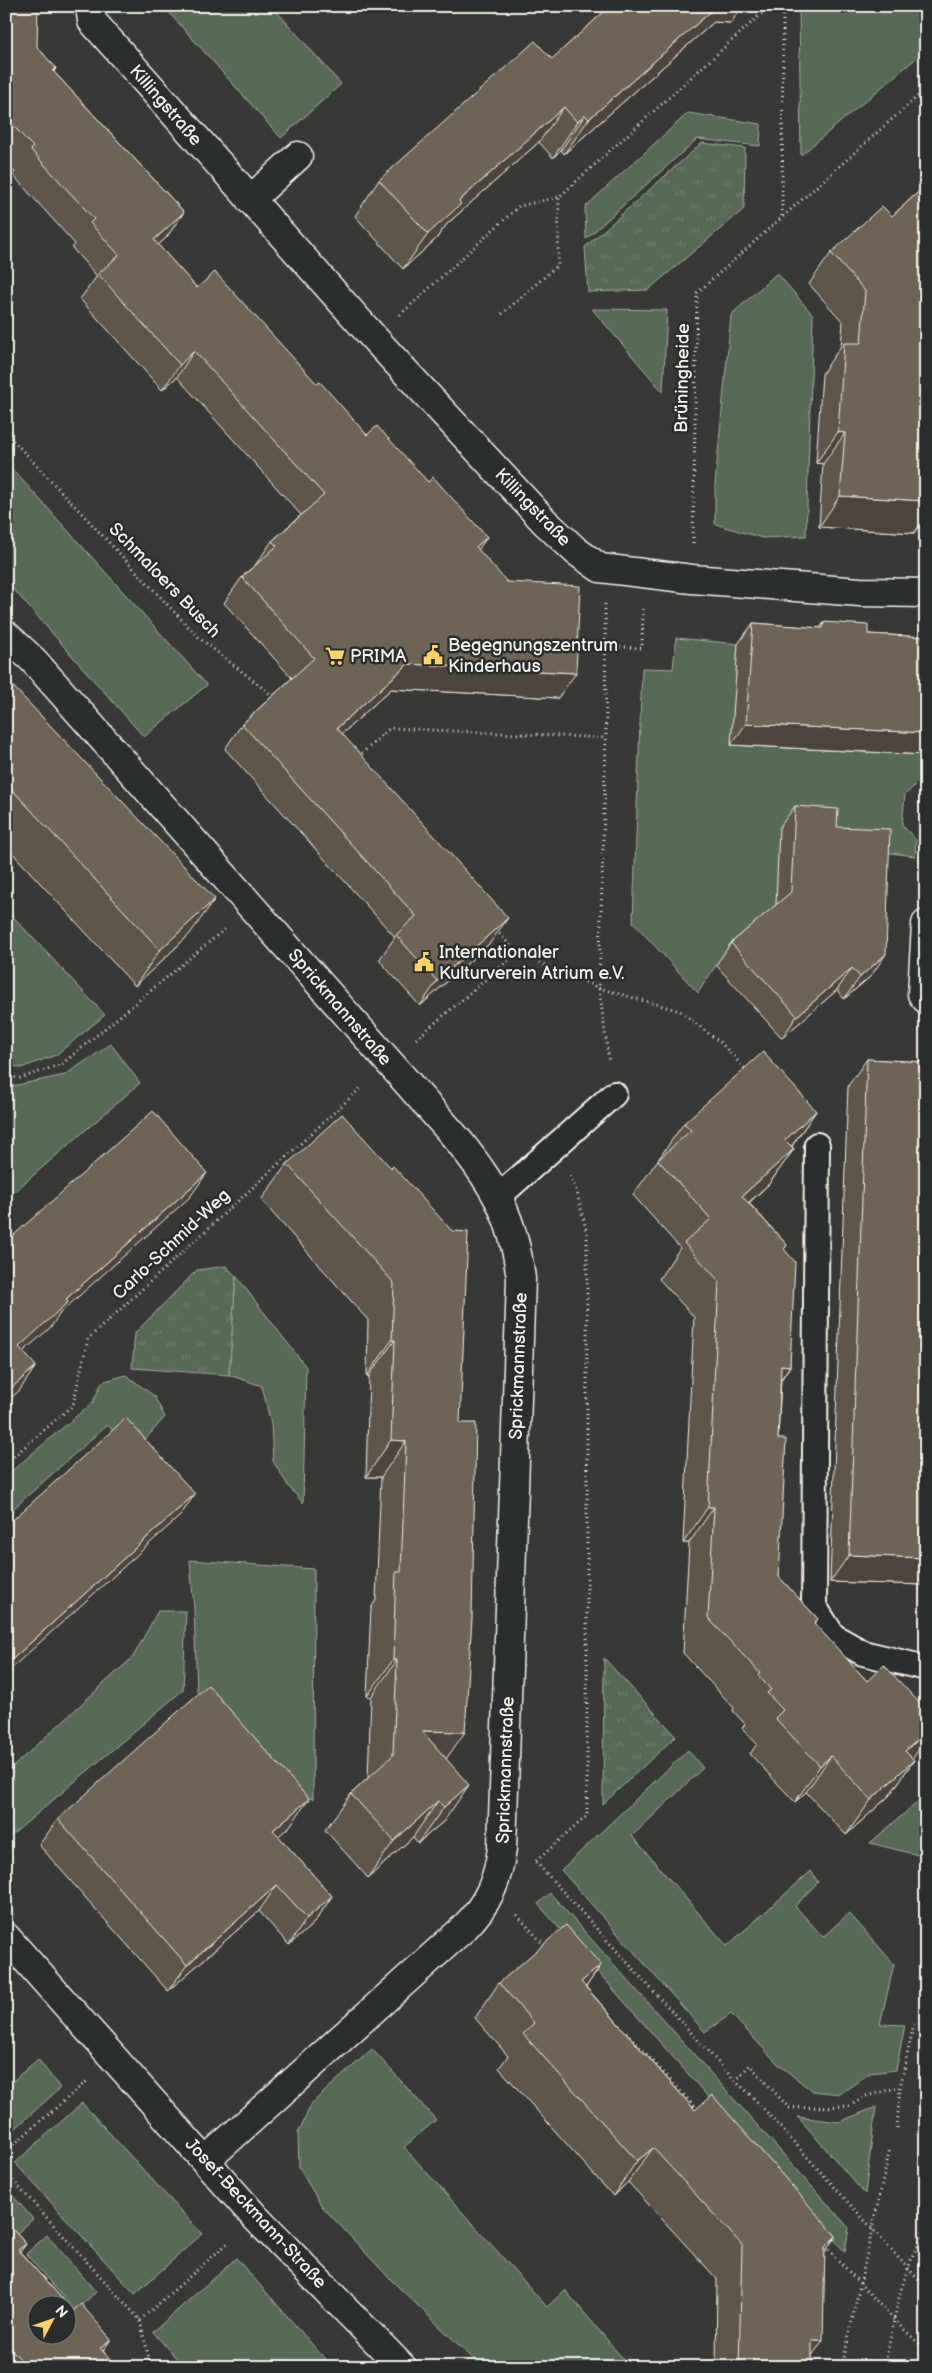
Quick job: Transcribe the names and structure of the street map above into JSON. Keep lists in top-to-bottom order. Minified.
{"streets":{"street":["Killingstraße","Sprickmannstraße","Josef-Beckmann-Straße"],"path":["Brüningheide","Schmaloers Busch","Carlo-Schmid-Weg"]},"crossings":[["Killingstraße","Brüningheide"],["Sprickmannstraße","Carlo-Schmid-Weg"],["Sprickmannstraße","Josef-Beckmann-Straße"]],"places":{"public building":["Begegnungszentrum Kinderhaus","Internationaler Kulturverein Atrium e.V."],"supermarket":["PRIMA"]},"north":"top right"}
